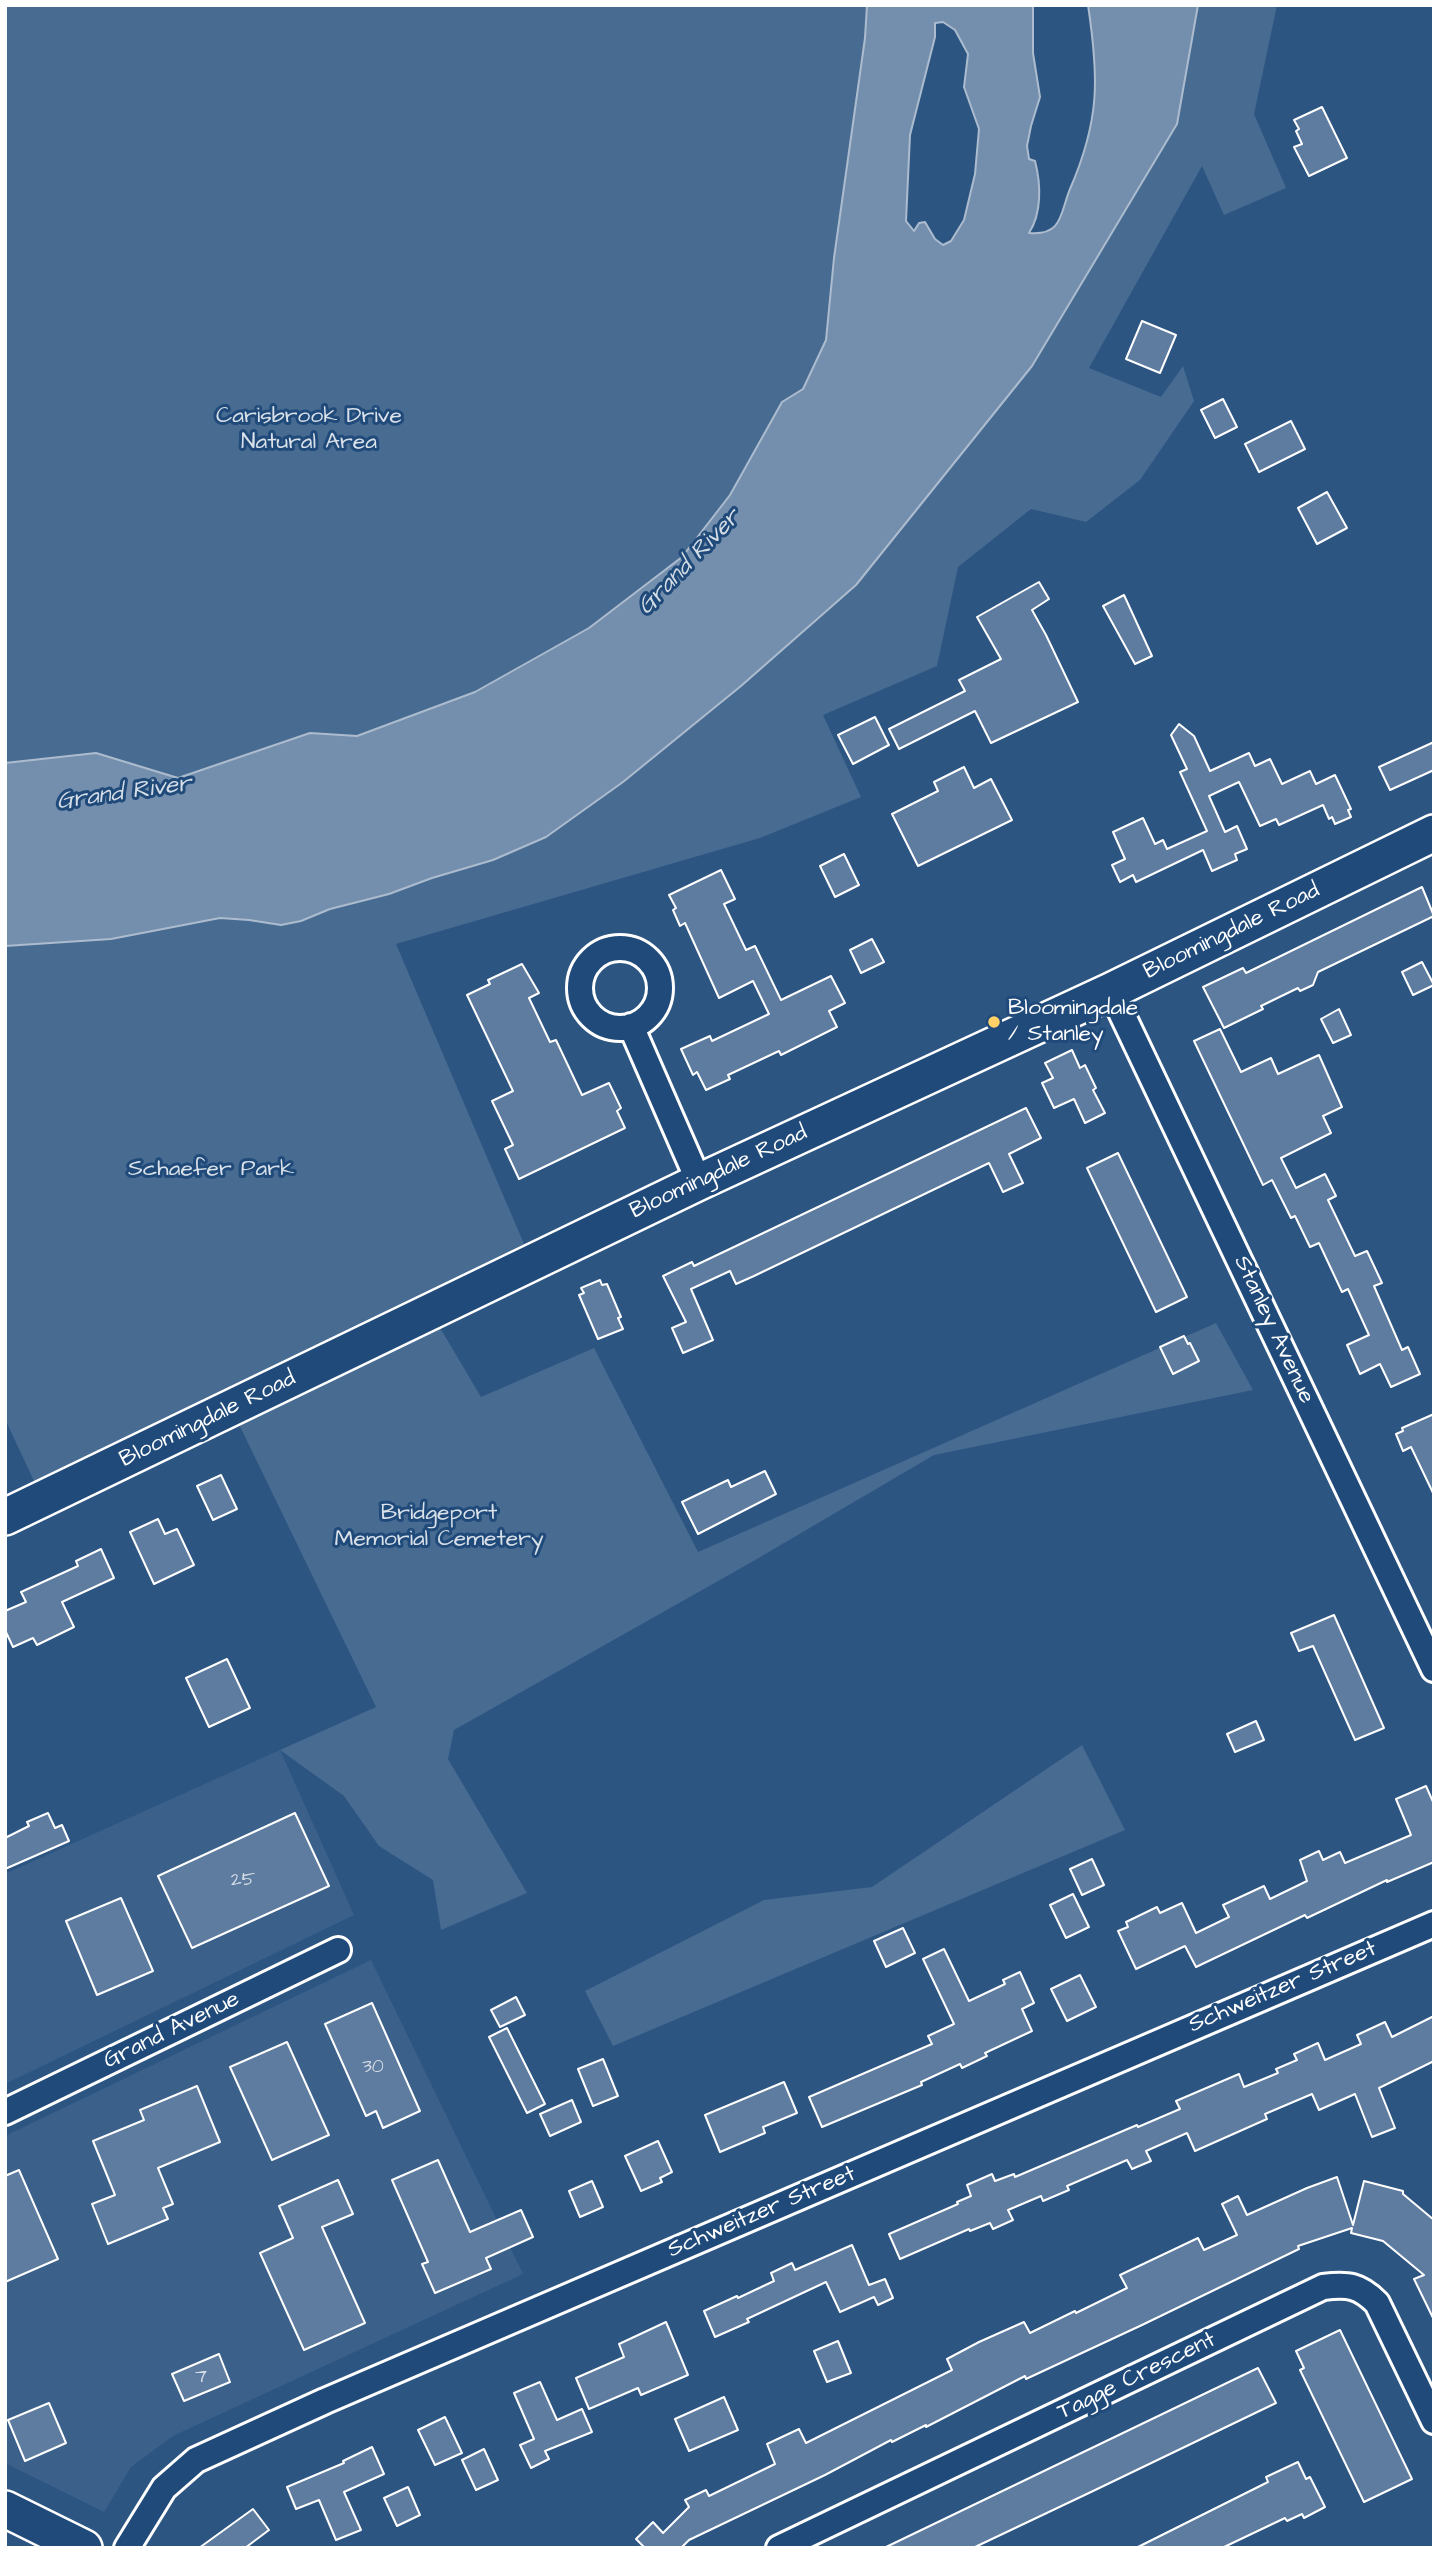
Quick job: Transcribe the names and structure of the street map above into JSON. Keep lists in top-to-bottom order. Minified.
{"streets":{"main road":["Bloomingdale Road"],"street":["Stanley Avenue","Schweitzer Street","Grand Avenue","Tagge Crescent"]},"crossings":[["Bloomingdale Road","Stanley Avenue"]],"water":["Grand River"],"parks":["Carisbrook Drive Natural Area","Schaefer Park","Bridgeport Memorial Cemetery"],"places":["Bloomingdale / Stanley"],"house_numbers":["25","30","7"]}
